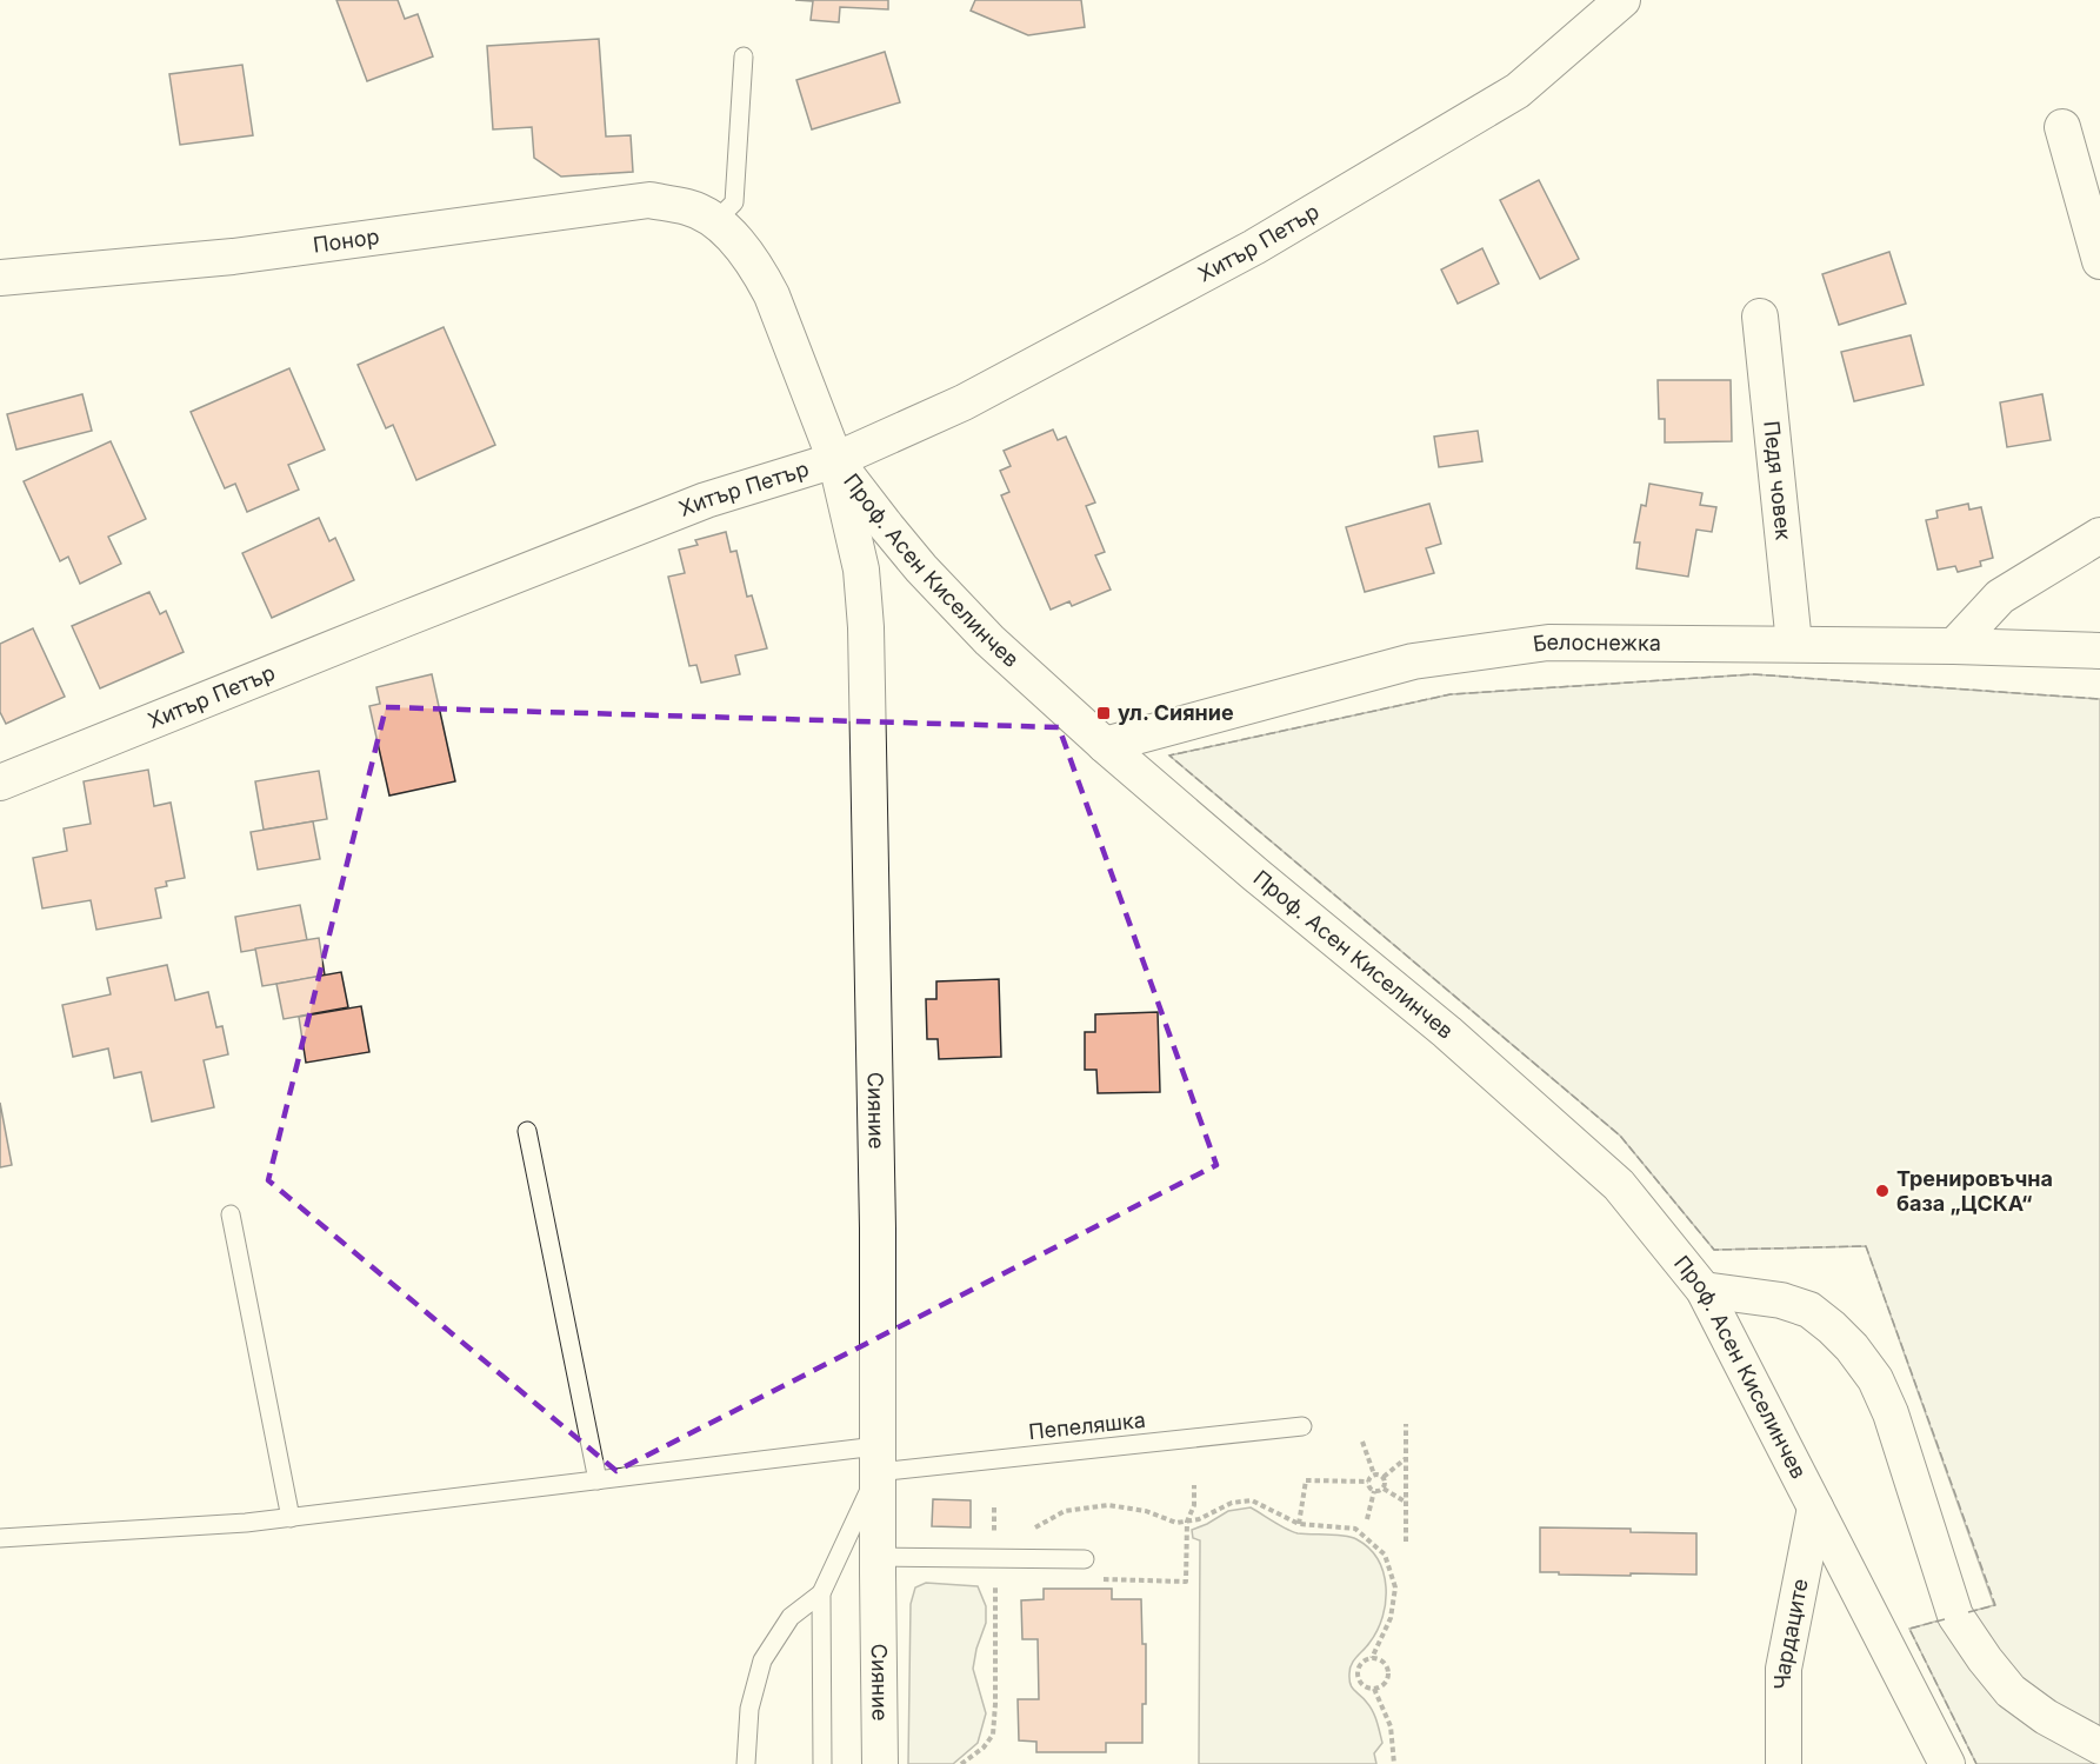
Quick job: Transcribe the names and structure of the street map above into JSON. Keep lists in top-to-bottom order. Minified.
{"streets":{"street":["Понор","Хитър Петър","Педя човек","Проф. Асен Киселинчев","Белоснежка","Сияние","Чардаците"],"lane":["Пепеляшка"]},"crossings":[["Понор","Проф. Асен Киселинчев"],["Хитър Петър","Проф. Асен Киселинчев"],["Хитър Петър","Сияние"],["Педя човек","Белоснежка"],["Проф. Асен Киселинчев","Белоснежка"],["Проф. Асен Киселинчев","Сияние"],["Проф. Асен Киселинчев","Чардаците"],["Сияние","Пепеляшка"]],"places":{"transit":["ул. Сияние"],"other":["Тренировъчна база „ЦСКА“"]}}
